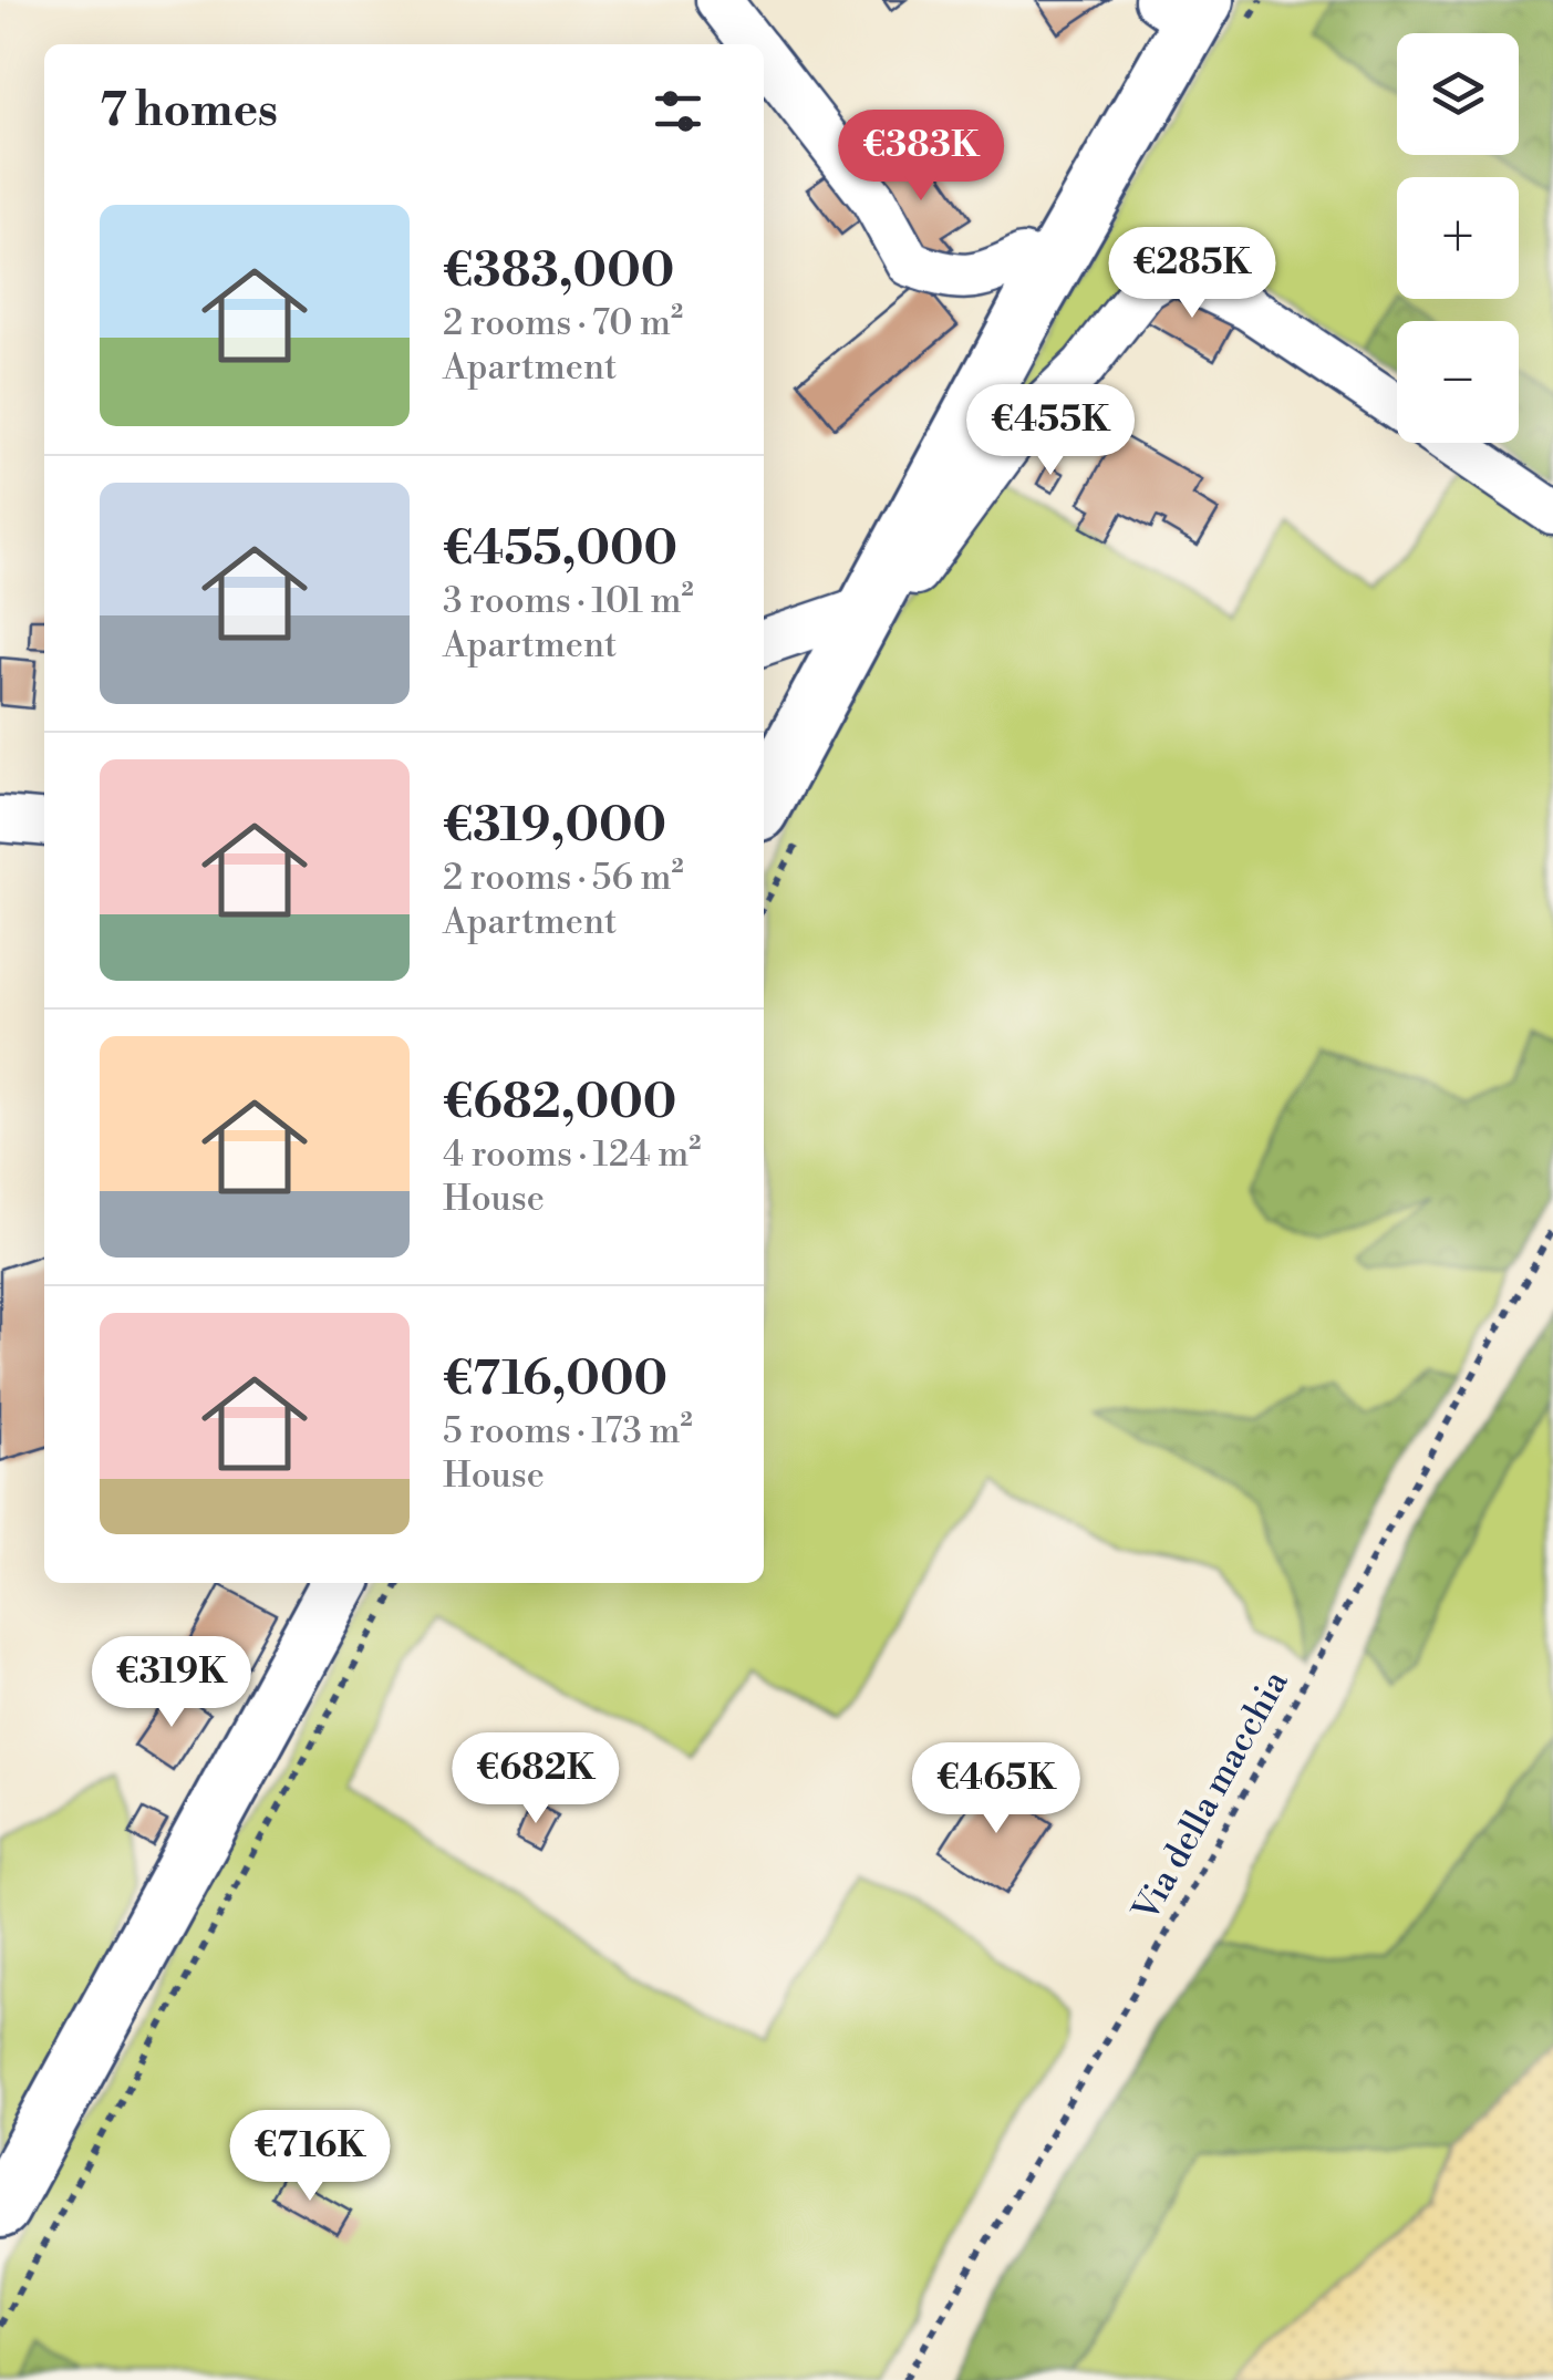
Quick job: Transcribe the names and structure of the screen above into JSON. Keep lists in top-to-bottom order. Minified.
{"streets":{"path":["Via della macchia"]},"page":{"map_buttons":["+","−"],"heading":"7 homes","price":["€383K","€285K","€455K","€319K","€682K","€465K","€716K"],"list":[{"name":"€383,000","note":"2 rooms · 70 m² · Apartment"},{"name":"€455,000","note":"3 rooms · 101 m² · Apartment"},{"name":"€319,000","note":"2 rooms · 56 m² · Apartment"},{"name":"€682,000","note":"4 rooms · 124 m² · House"},{"name":"€716,000","note":"5 rooms · 173 m² · House"}]}}
